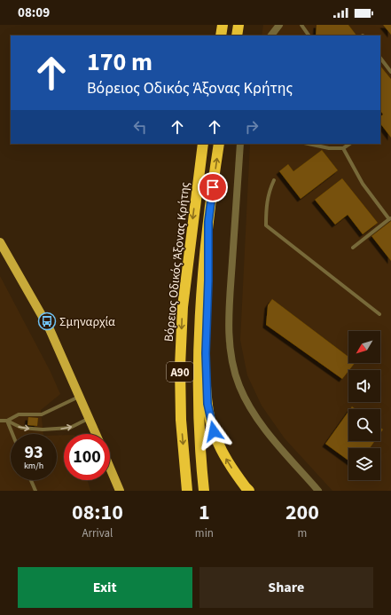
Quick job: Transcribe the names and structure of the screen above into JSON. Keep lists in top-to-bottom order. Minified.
{"streets":{"highway":["Βόρειος Οδικός Άξονας Κρήτης","Α90"]},"places":{"bus stop":["Σμηναρχία"]},"north":"bottom left","page":{"status":"08:09","turn":["170 m","Βόρειος Οδικός Άξονας Κρήτης"],"speed":"93 km/h","limit":"100","eta":["08:10","Arrival","1","min","200","m"],"buttons":["Exit","Share"]}}
